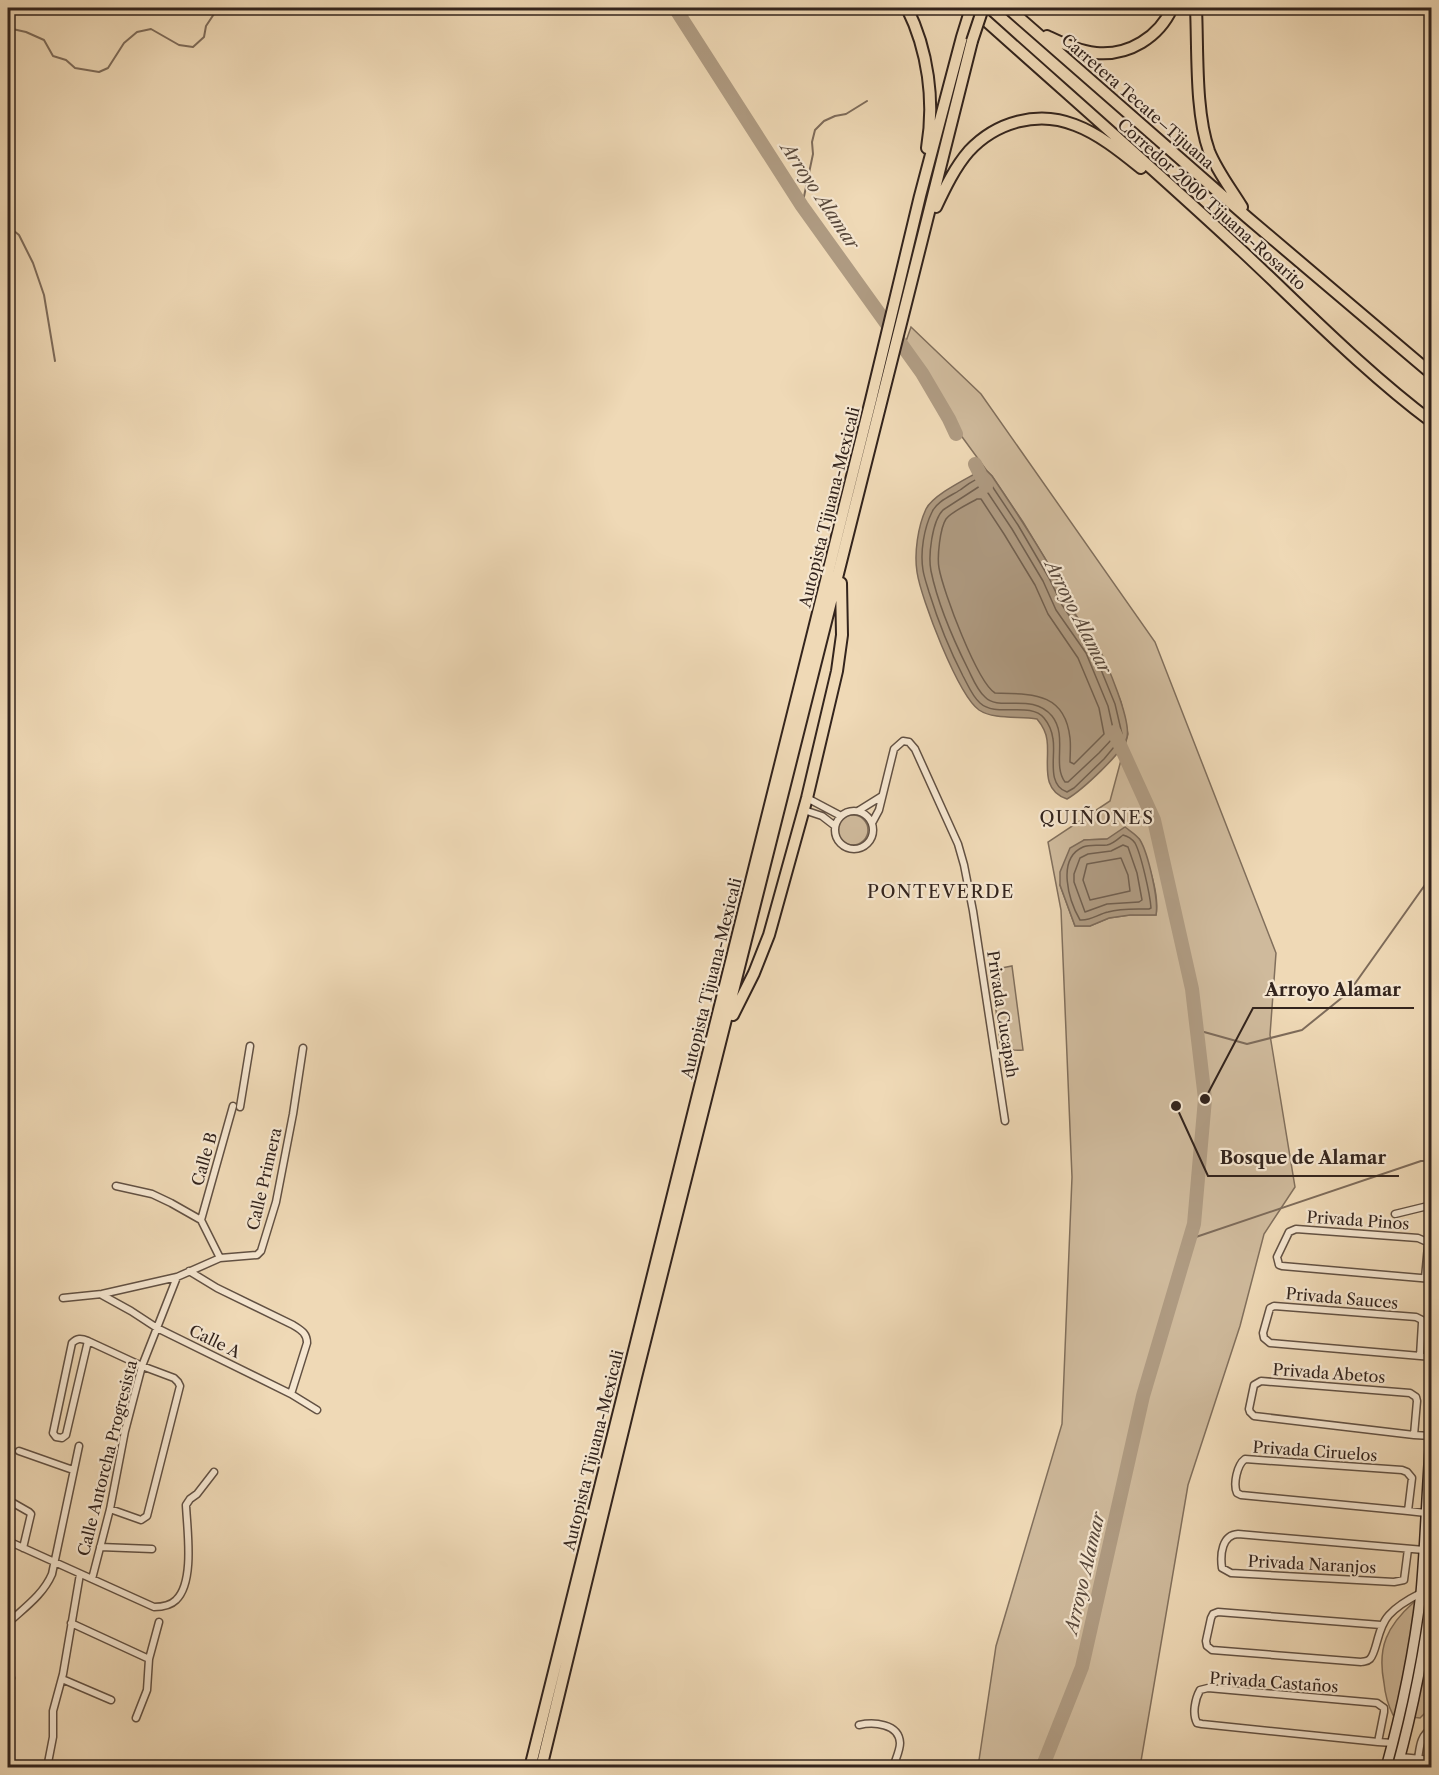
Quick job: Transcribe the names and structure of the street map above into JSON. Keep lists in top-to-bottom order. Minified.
{"streets":{"highway":["Carretera Tecate–Tijuana","Corredor 2000 Tijuana-Rosarito","Autopista Tijuana-Mexicali"],"street":["Privada Cucapah","Calle B","Calle Primera","Privada Pinos","Privada Sauces","Calle A","Privada Abetos","Privada Ciruelos","Calle Antorcha Progresista","Privada Naranjos","Privada Castaños"]},"crossings":[["Carretera Tecate–Tijuana","Corredor 2000 Tijuana-Rosarito"],["Calle A","Calle Antorcha Progresista"]],"districts":["QUIÑONES","PONTEVERDE"],"water":["Arroyo Alamar"],"places":["Arroyo Alamar","Bosque de Alamar"]}
